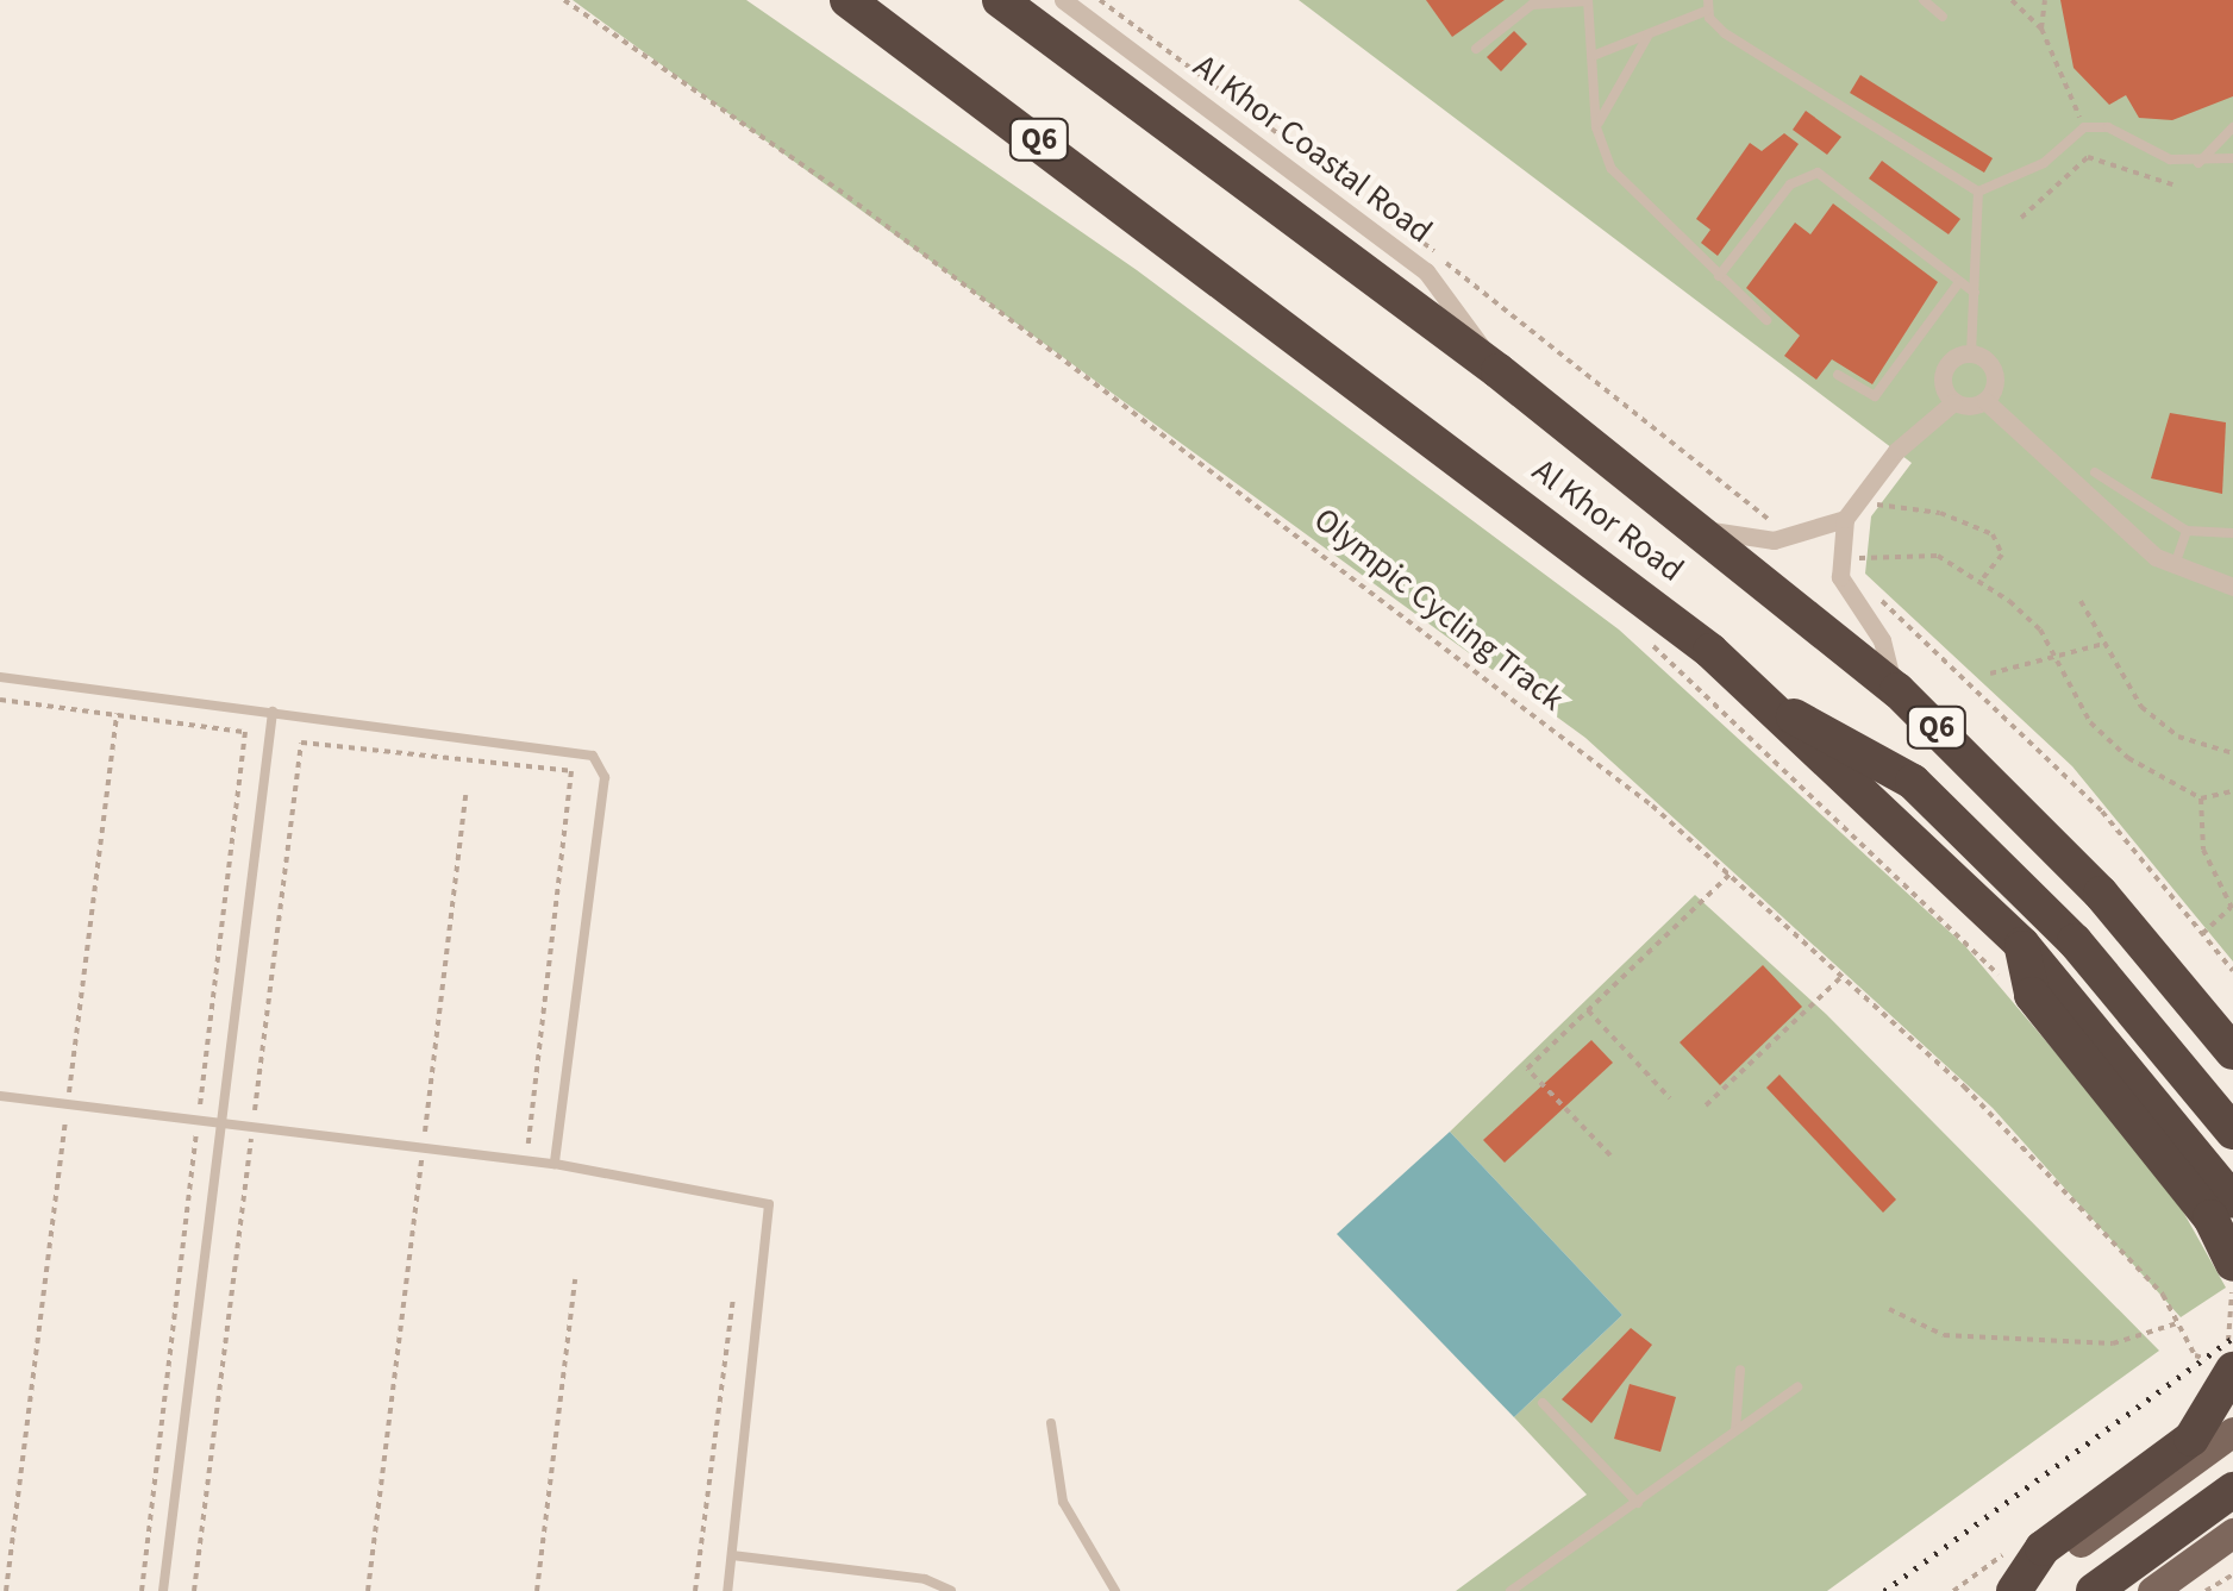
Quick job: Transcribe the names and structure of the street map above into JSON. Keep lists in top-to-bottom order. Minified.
{"streets":{"highway":["Q6","Al Khor Road"],"street":["Al Khor Coastal Road"],"path":["Olympic Cycling Track"]},"crossings":[["Al Khor Coastal Road","Al Khor Road"]]}
